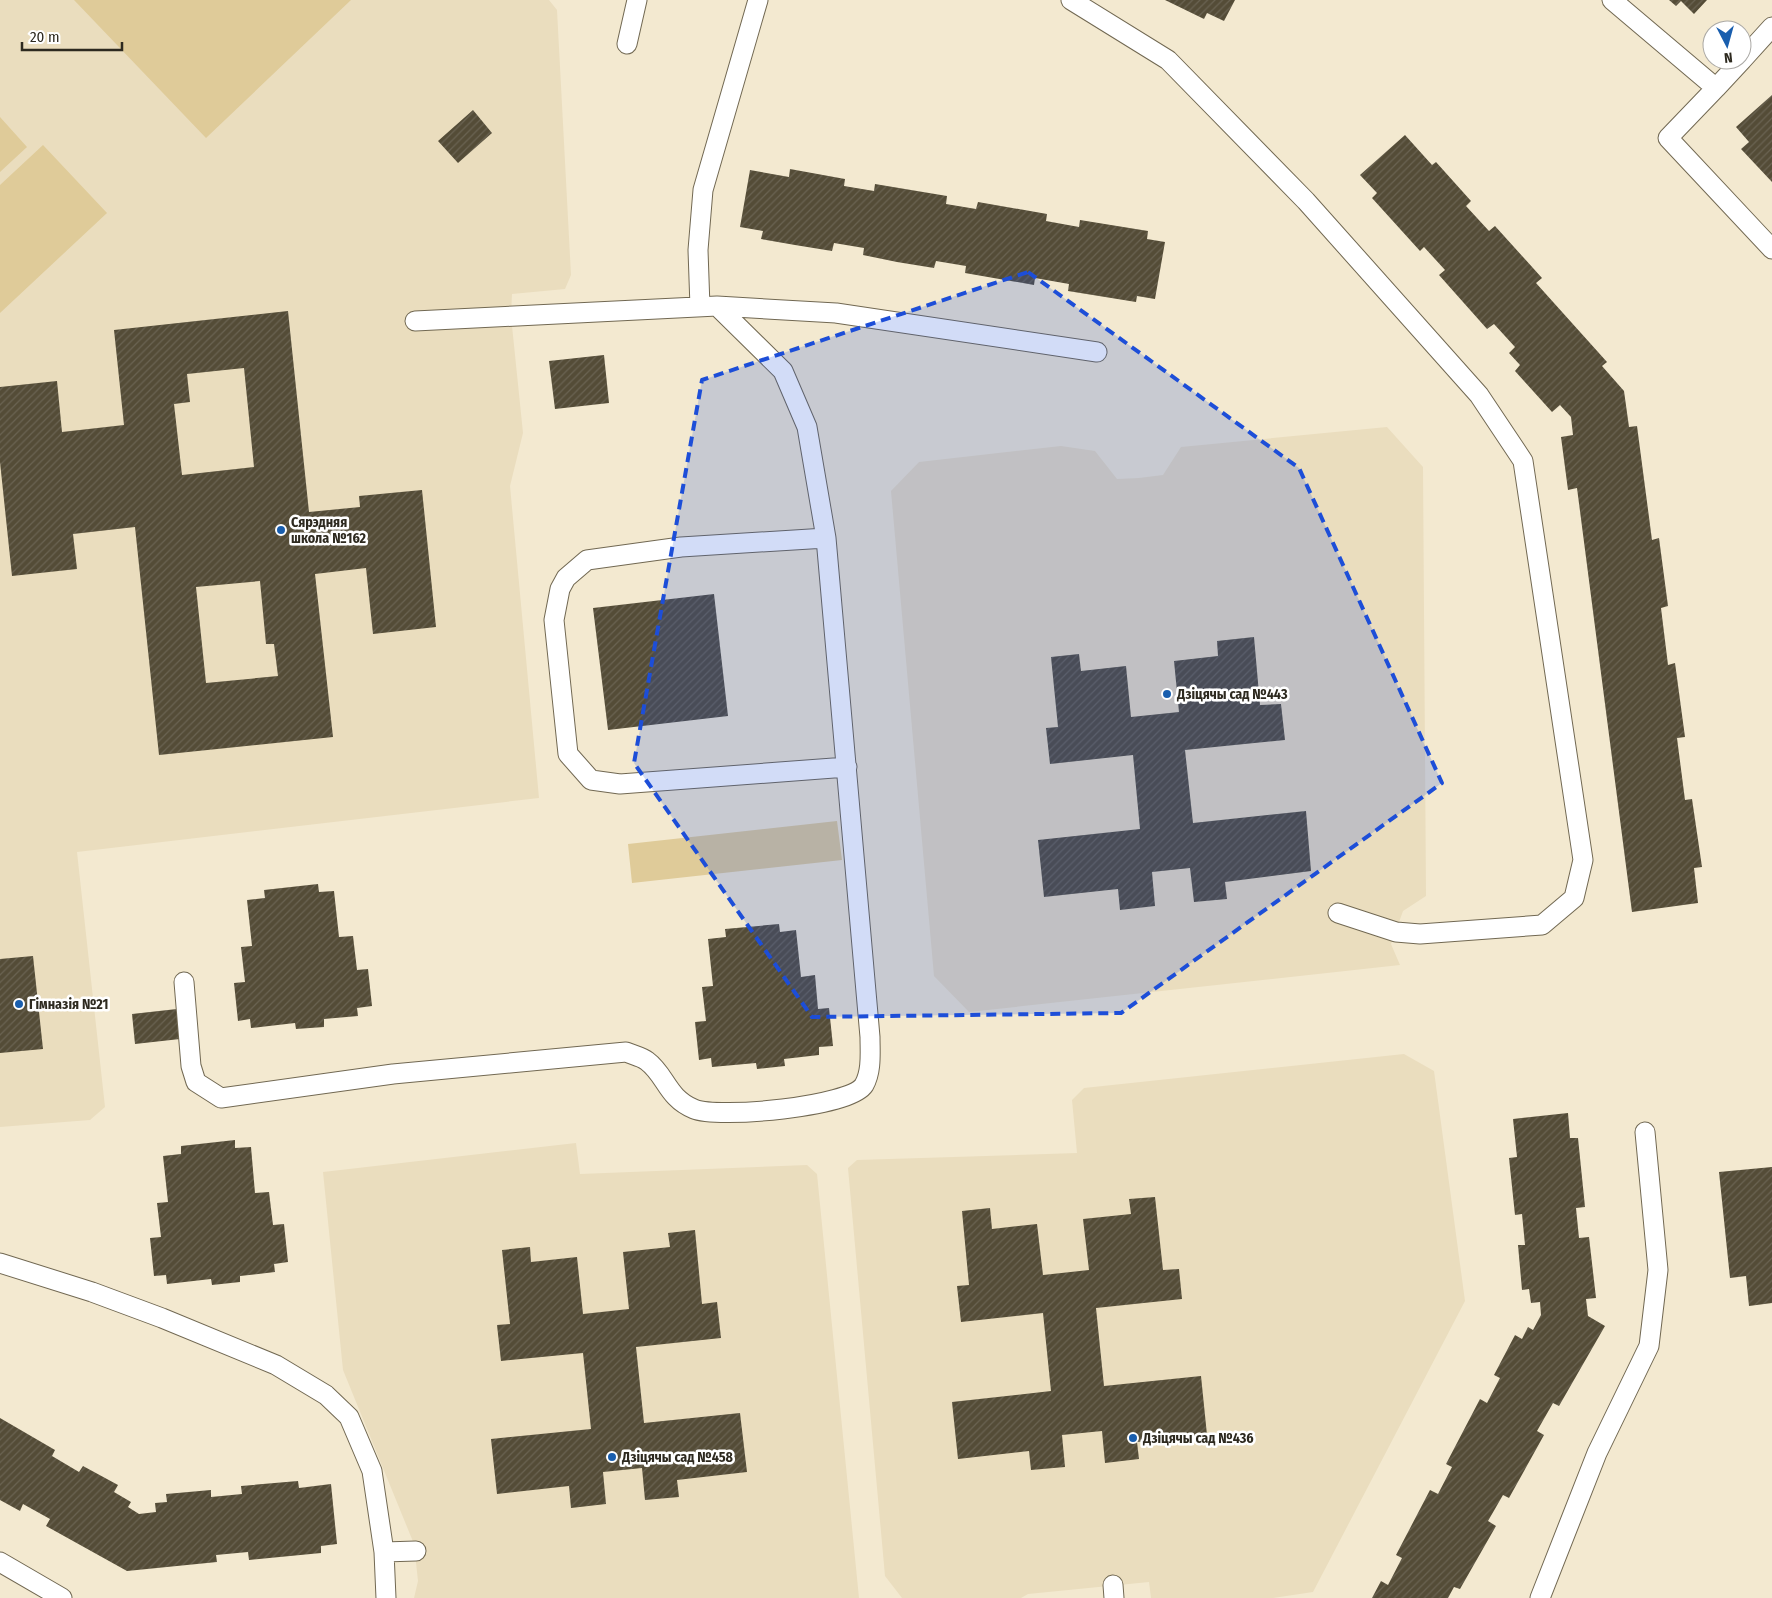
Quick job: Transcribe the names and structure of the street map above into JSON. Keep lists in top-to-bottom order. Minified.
{"places":["Сярэдняя школа №162","Дзіцячы сад №443","Гімназія №21","Дзіцячы сад №436","Дзіцячы сад №458"],"scale_bar":"20 m","north":"bottom"}
